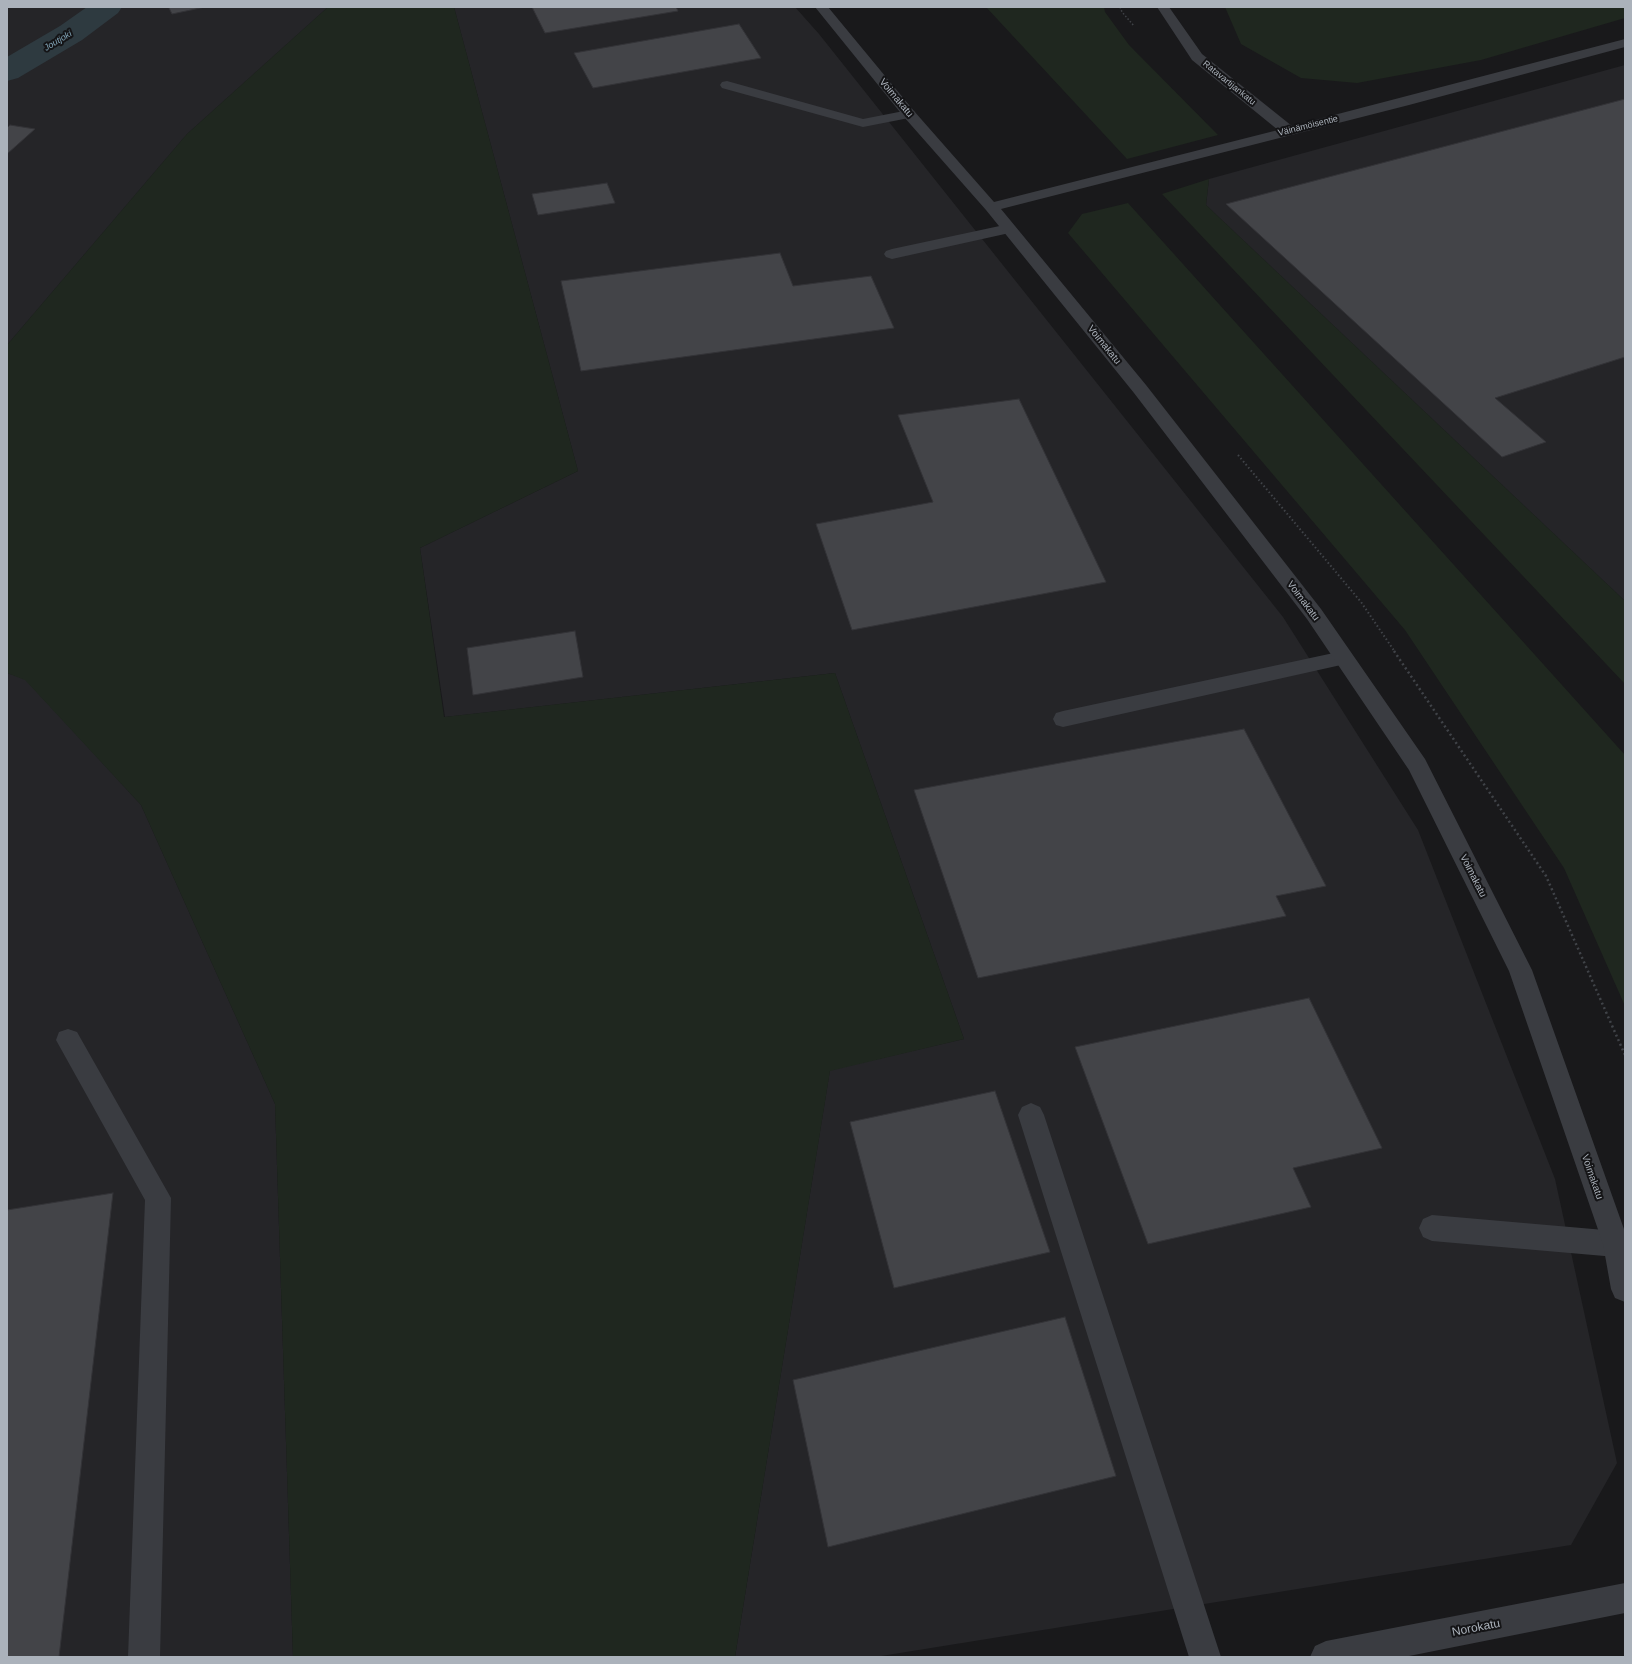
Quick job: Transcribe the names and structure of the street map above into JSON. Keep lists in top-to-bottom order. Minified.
{"streets":{"street":["Ratavartijankatu","Voimakatu","Väinämöisentie","Norokatu"]},"crossings":[["Ratavartijankatu","Väinämöisentie"],["Voimakatu","Väinämöisentie"]],"water":["Joutjoki"]}
